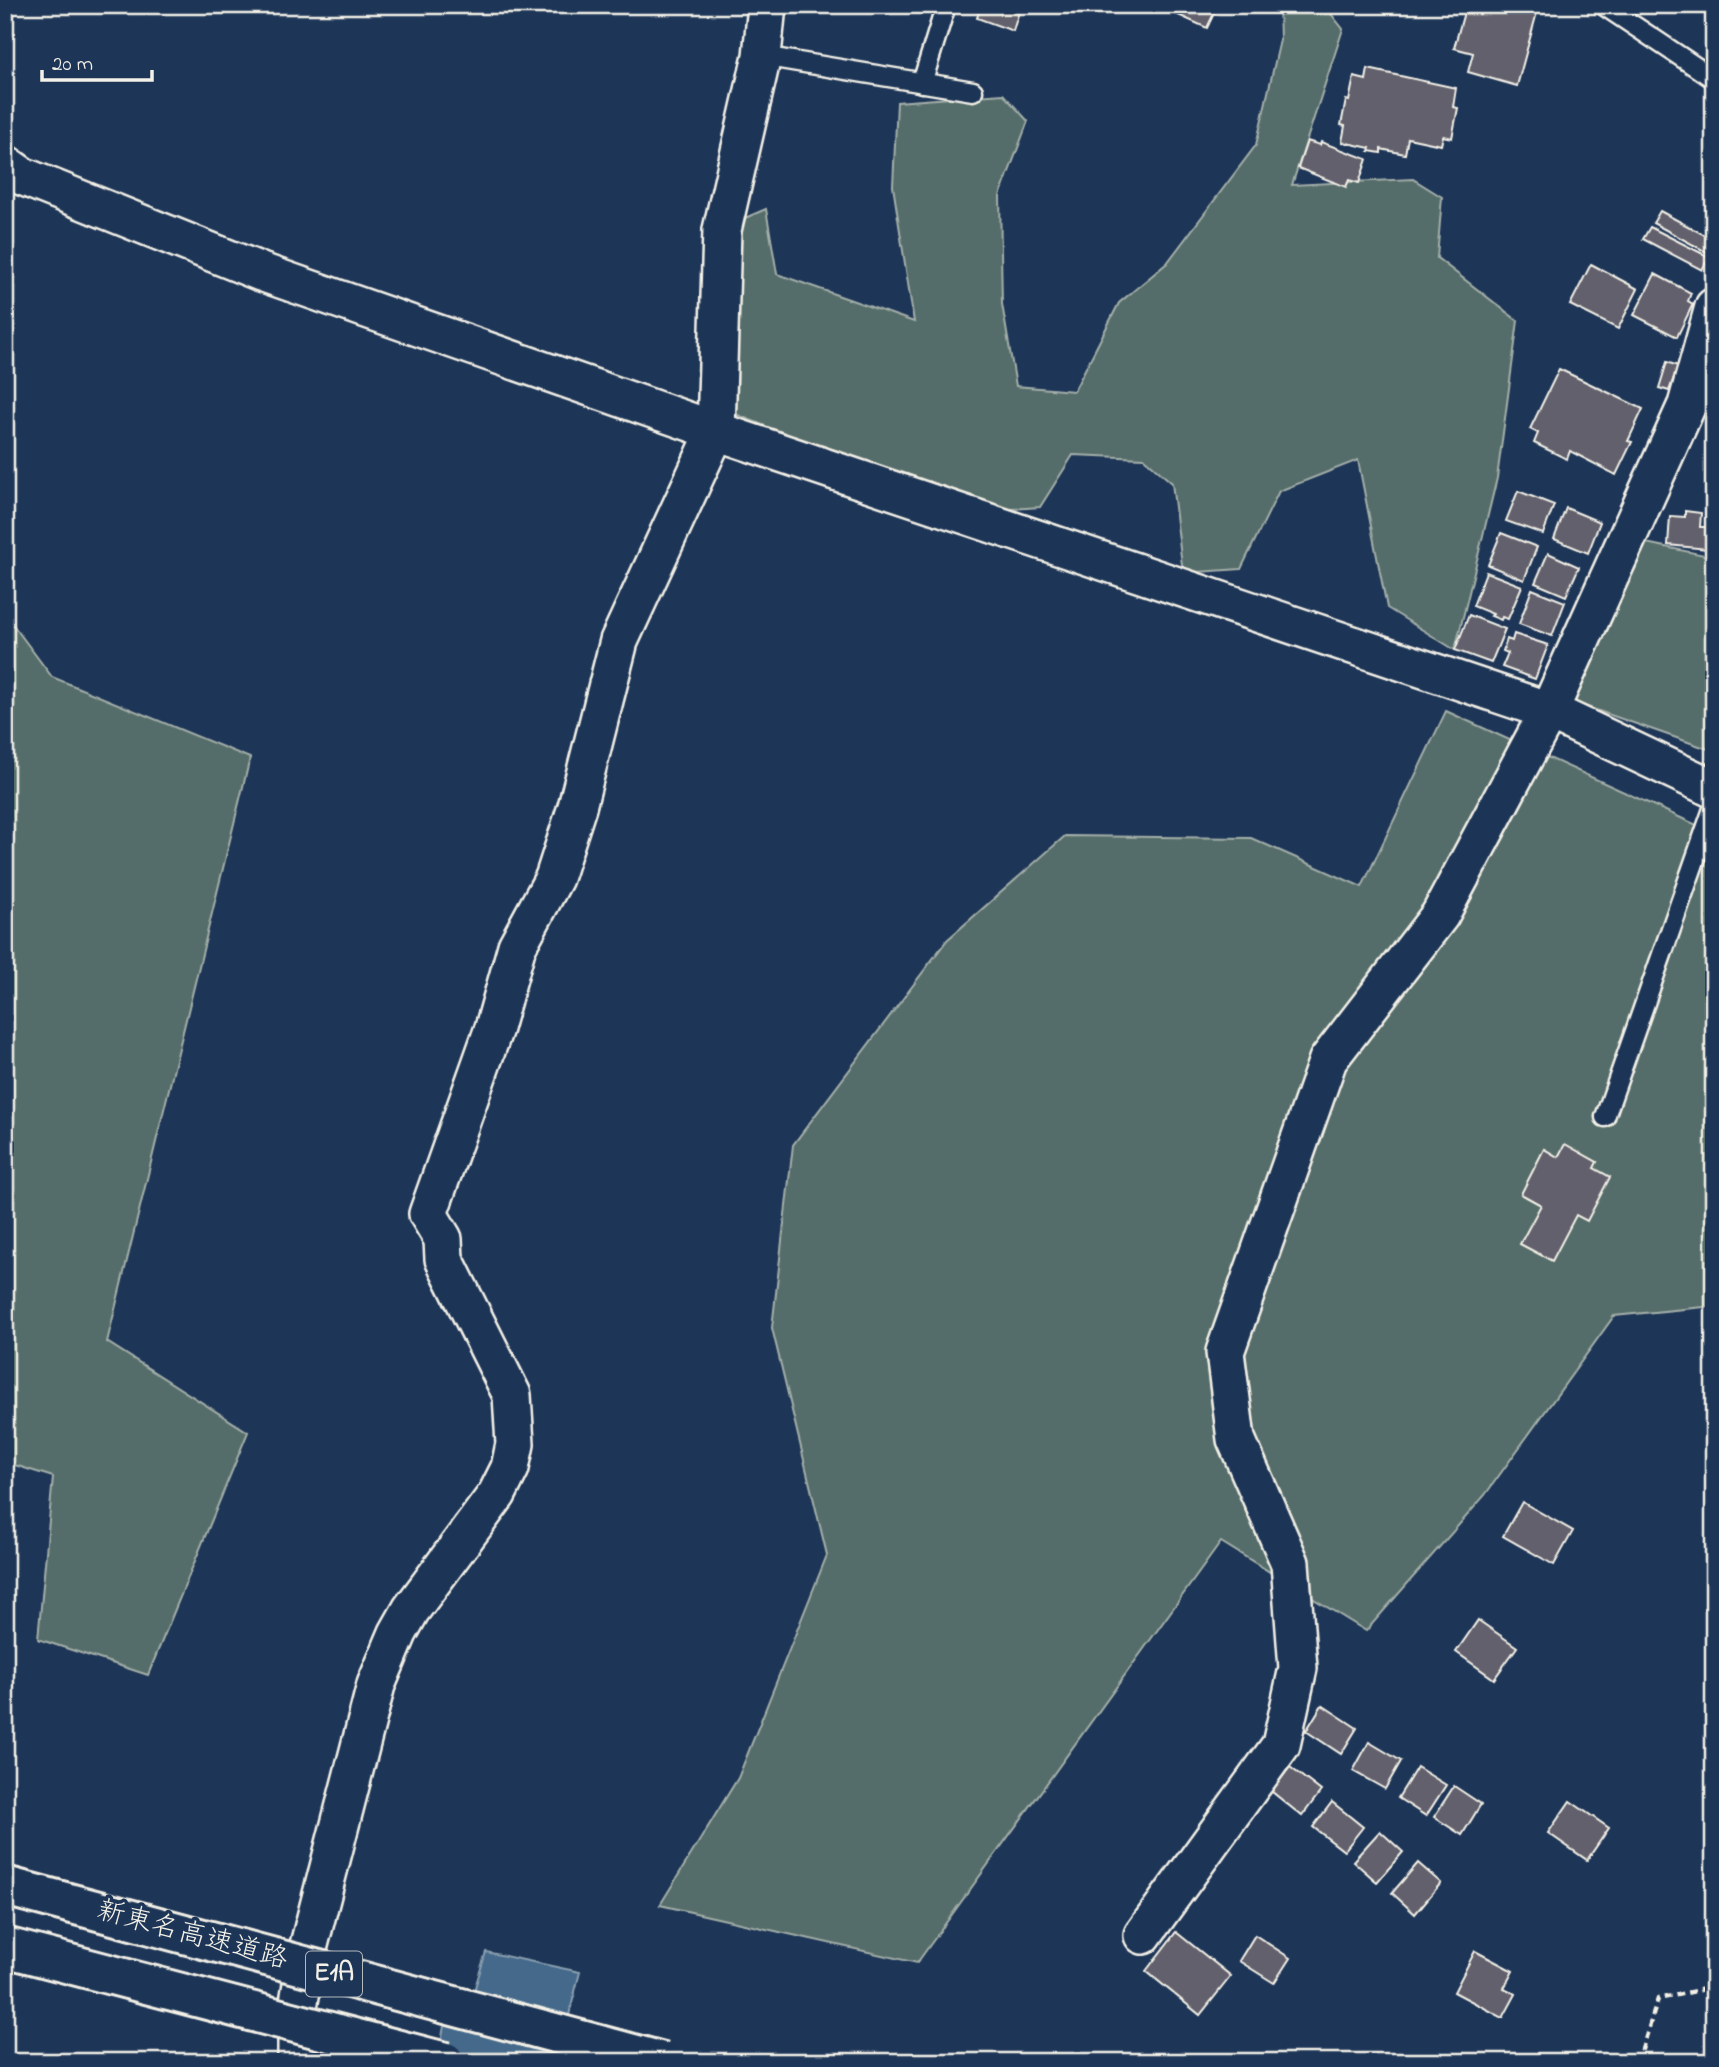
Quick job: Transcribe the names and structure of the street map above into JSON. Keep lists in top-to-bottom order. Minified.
{"streets":{"highway":["新東名高速道路","E1A"]},"scale_bar":"20 m"}
